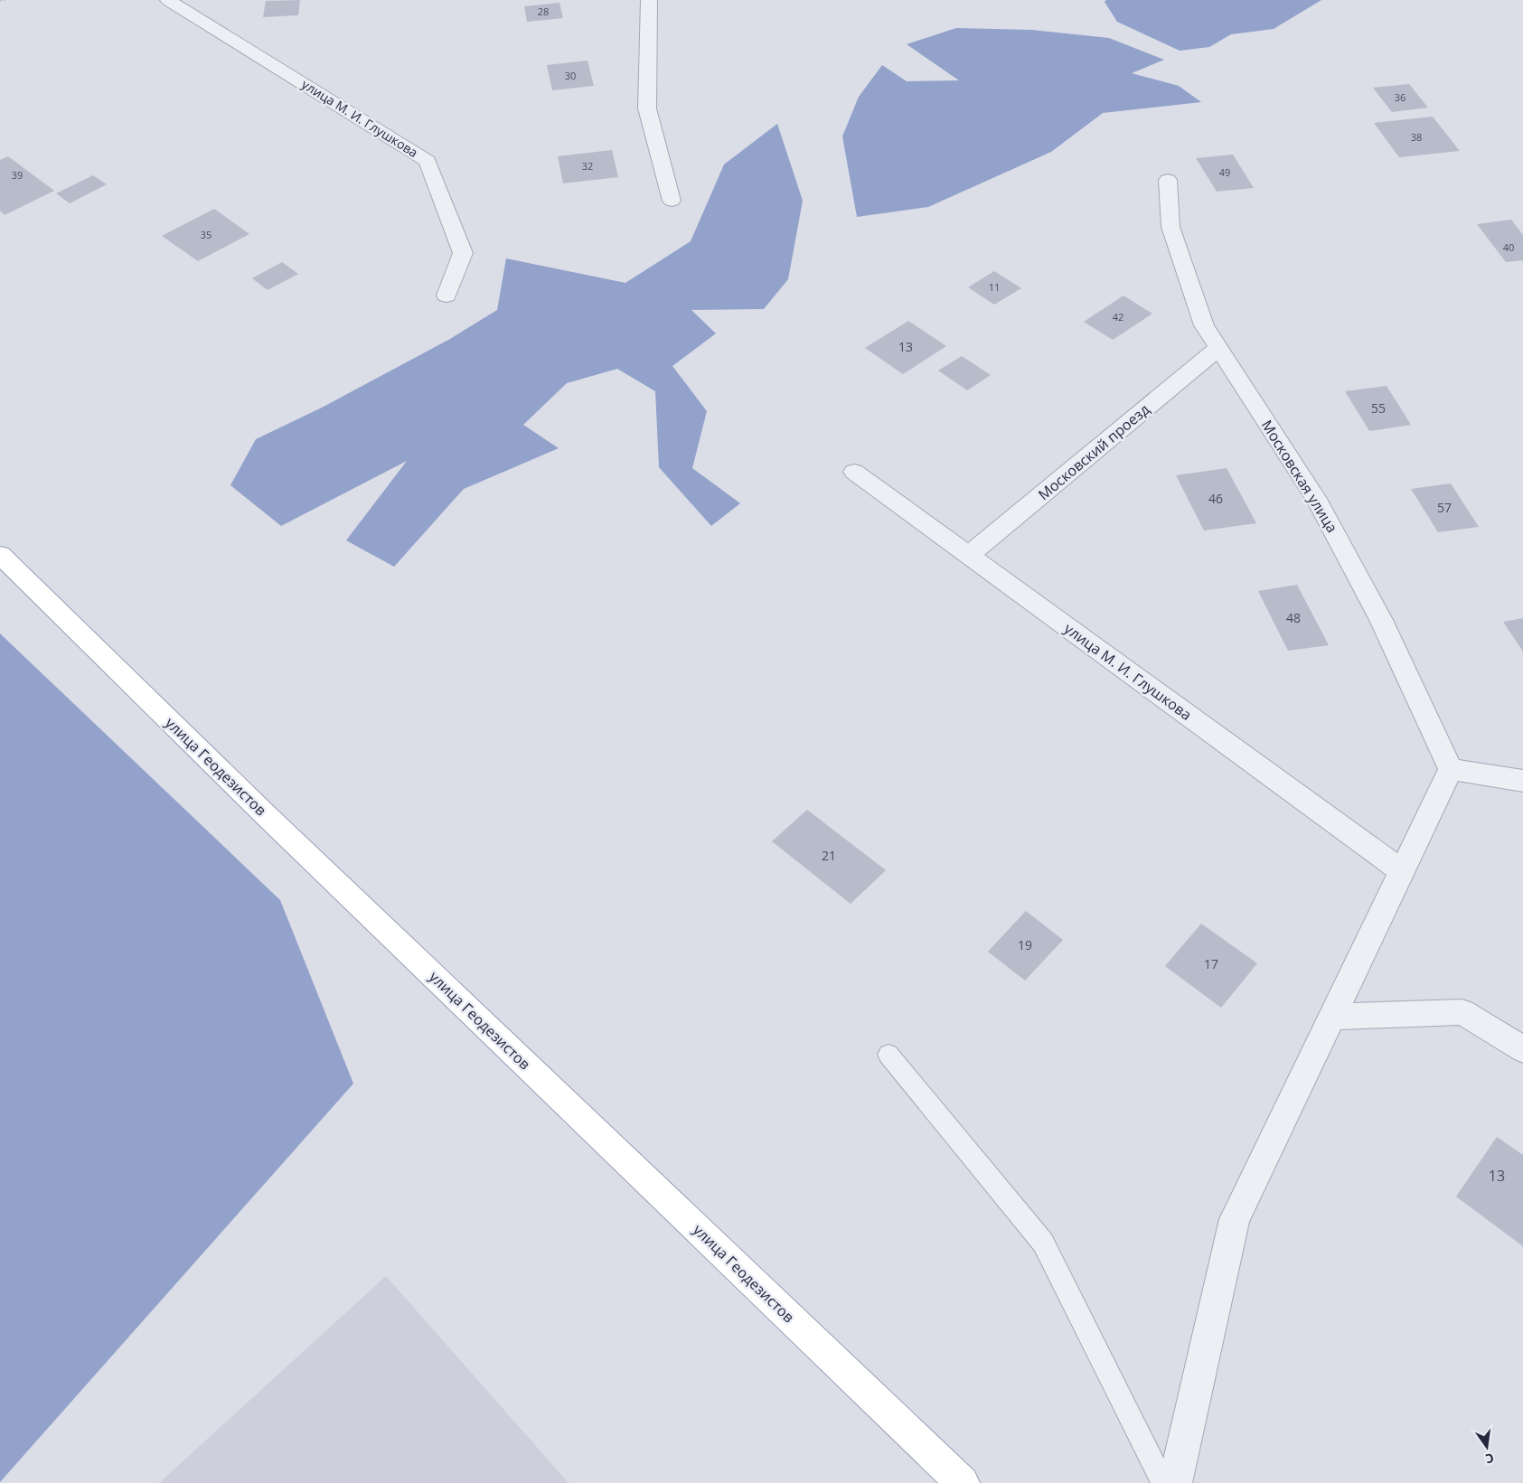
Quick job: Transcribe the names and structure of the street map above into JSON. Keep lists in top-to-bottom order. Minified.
{"streets":{"main road":["улица Геодезистов"],"street":["улица М. И. Глушкова","Московский проезд","Московская улица"]},"crossings":[["улица М. И. Глушкова","Московский проезд"],["Московский проезд","Московская улица"]],"house_numbers":["28","30","36","38","32","49","39","35","40","11","42","13","55","46","57","48","21","19","17","13"],"north":"bottom"}
